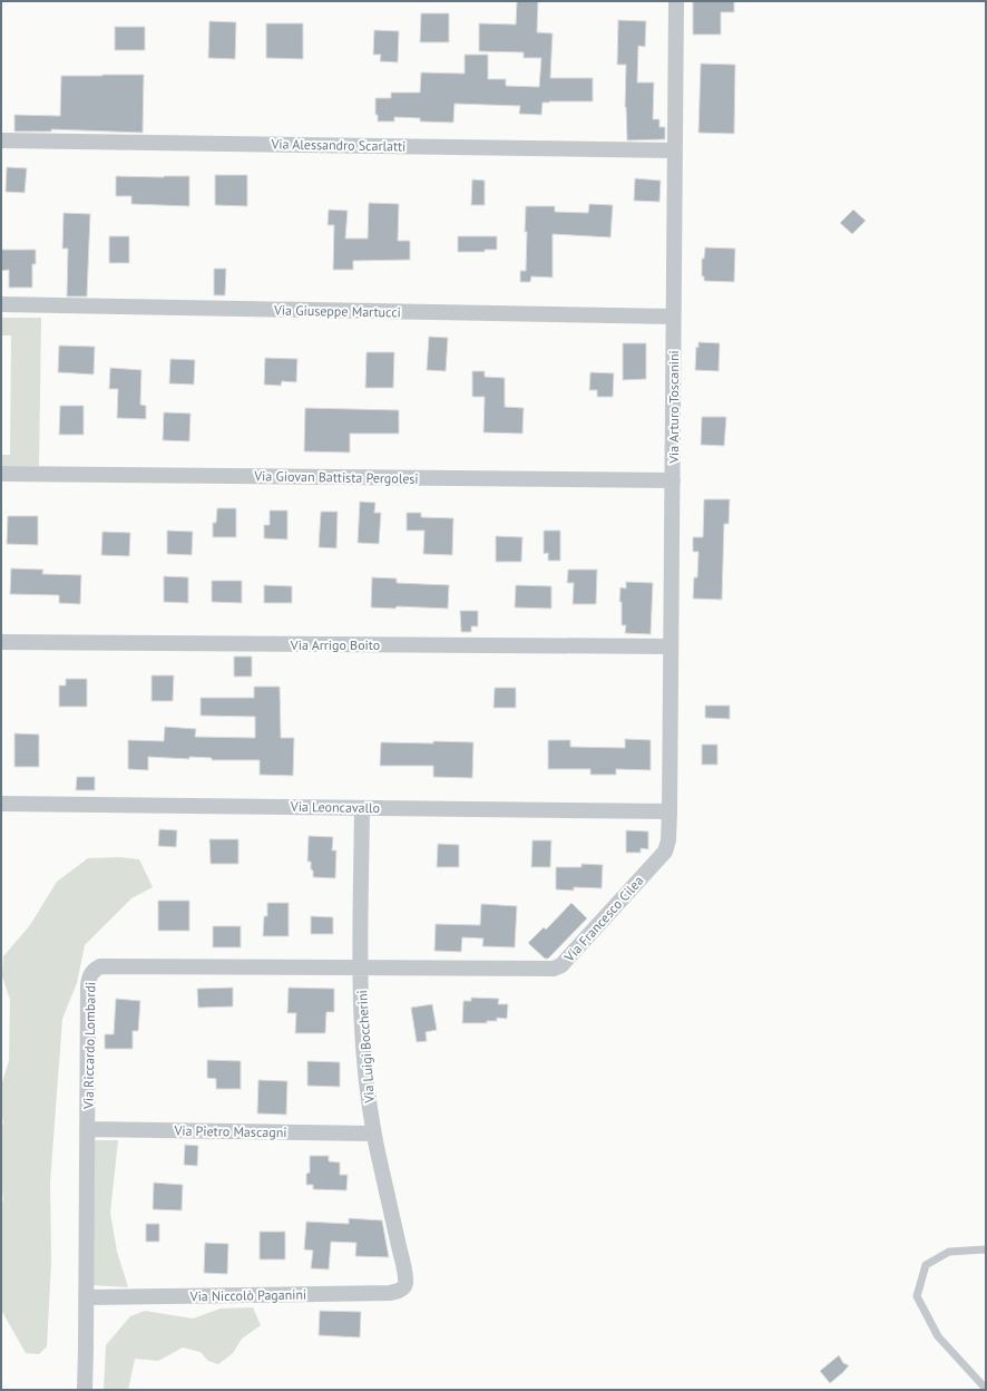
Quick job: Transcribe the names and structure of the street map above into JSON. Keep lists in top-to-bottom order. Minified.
{"streets":{"street":["Via Alessandro Scarlatti","Via Giuseppe Martucci","Via Arturo Toscanini","Via Giovan Battista Pergolesi","Via Arrigo Boito","Via Leoncavallo","Via Francesco Cilea","Via Riccardo Lombardi","Via Luigi Boccherini","Via Pietro Mascagni","Via Niccolò Paganini"]},"crossings":[["Via Alessandro Scarlatti","Via Arturo Toscanini"],["Via Giuseppe Martucci","Via Arturo Toscanini"],["Via Arturo Toscanini","Via Giovan Battista Pergolesi"],["Via Arturo Toscanini","Via Arrigo Boito"],["Via Arturo Toscanini","Via Leoncavallo"],["Via Arturo Toscanini","Via Francesco Cilea"],["Via Leoncavallo","Via Francesco Cilea"],["Via Leoncavallo","Via Luigi Boccherini"],["Via Francesco Cilea","Via Riccardo Lombardi"],["Via Francesco Cilea","Via Luigi Boccherini"],["Via Riccardo Lombardi","Via Luigi Boccherini"],["Via Riccardo Lombardi","Via Pietro Mascagni"],["Via Riccardo Lombardi","Via Niccolò Paganini"],["Via Luigi Boccherini","Via Pietro Mascagni"],["Via Luigi Boccherini","Via Niccolò Paganini"]]}
